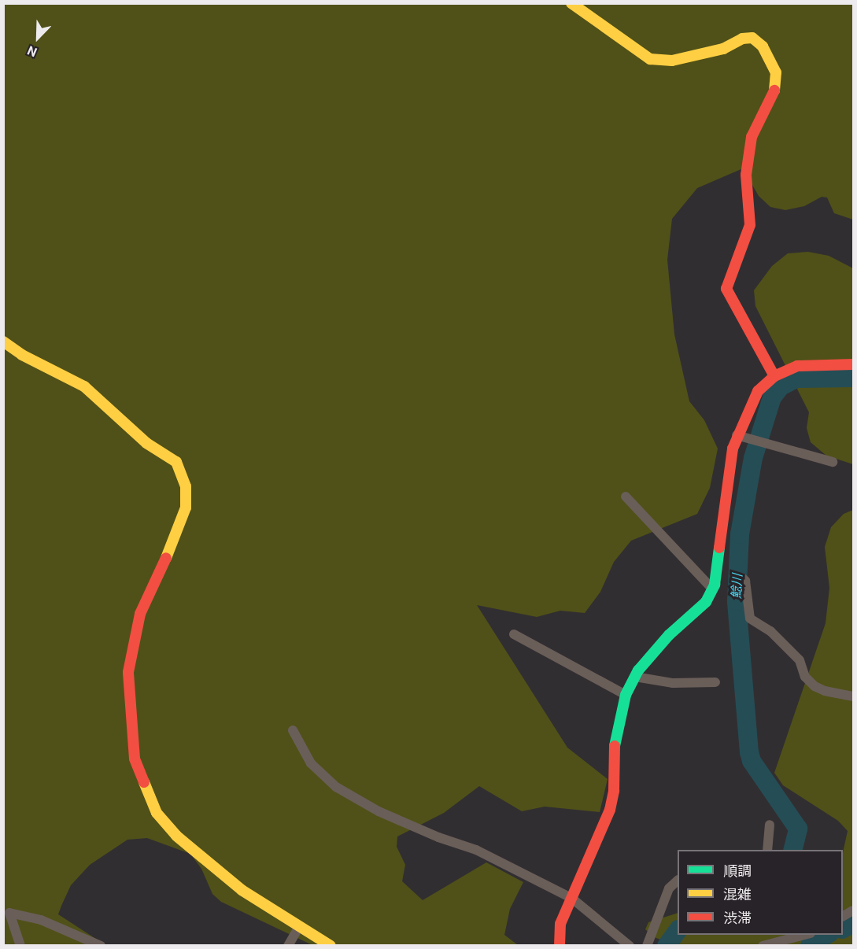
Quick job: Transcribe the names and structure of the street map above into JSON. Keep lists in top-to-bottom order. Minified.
{"water":["鯰川"],"legend":["順調","混雑","渋滞"],"north":"bottom left"}
